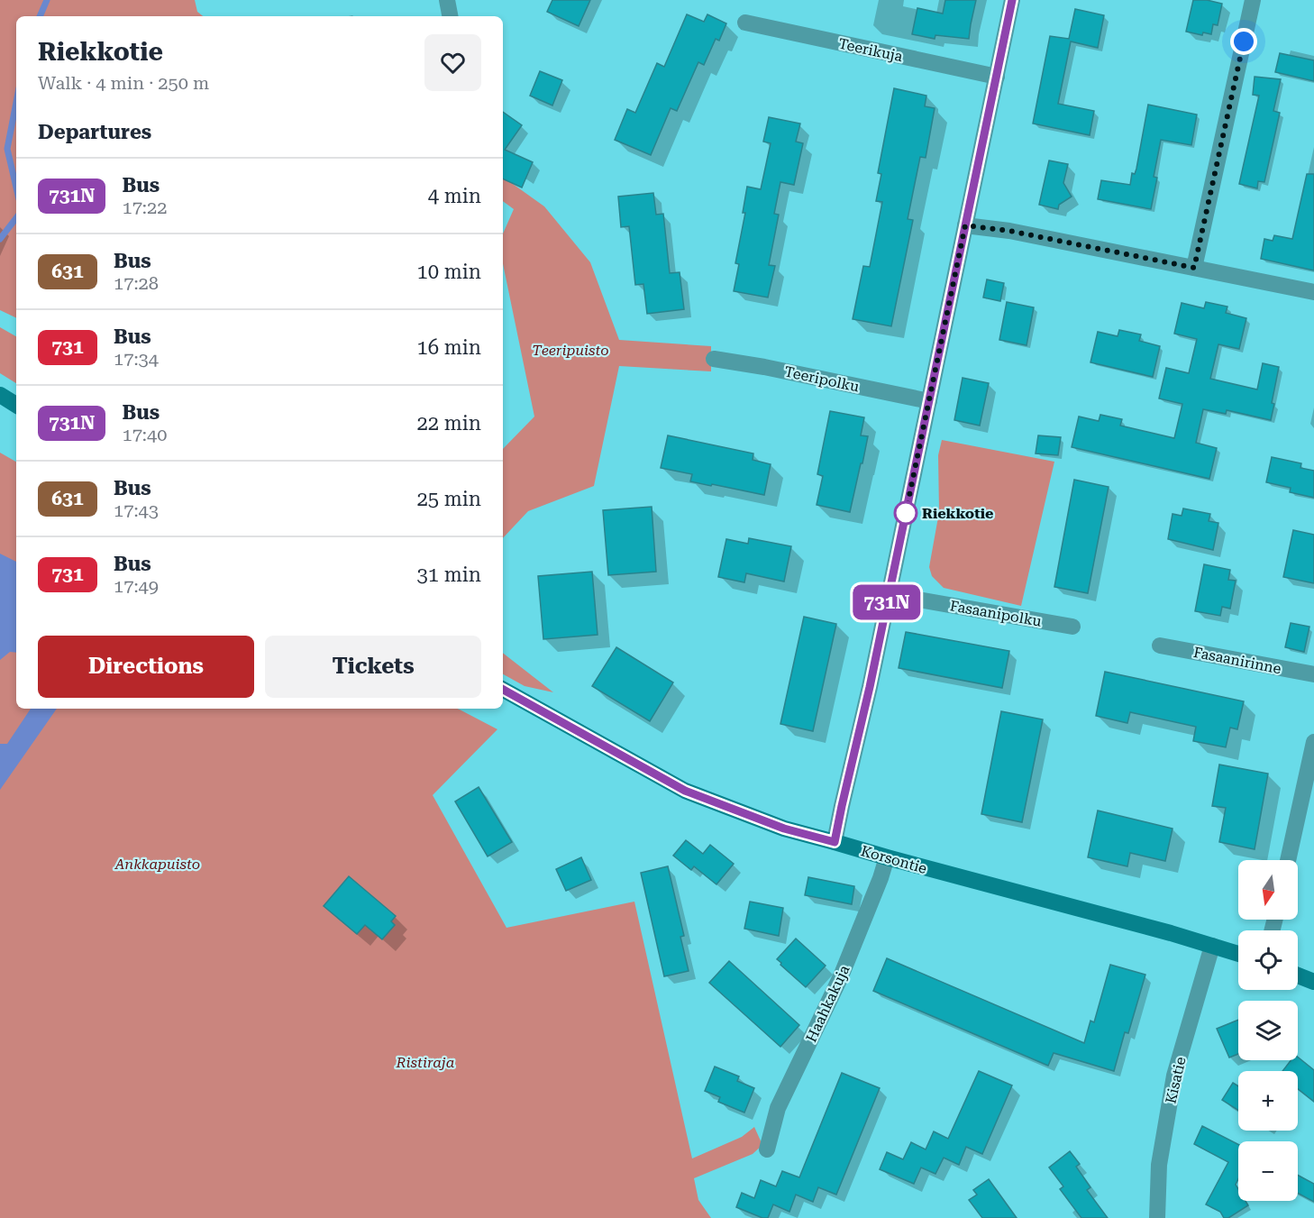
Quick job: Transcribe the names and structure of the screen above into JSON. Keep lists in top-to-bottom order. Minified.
{"streets":{"main road":["Korsontie"],"street":["Teerikuja","Teeripolku","Fasaanipolku","Fasaanirinne","Haahkakuja","Kisatie"]},"crossings":[["Korsontie","Haahkakuja"],["Korsontie","Kisatie"]],"parks":["Teeripuisto","Ankkapuisto","Ristiraja"],"places":["Riekkotie"],"lines":["bus line 731N"],"north":"bottom","page":{"on_map":"731N","heading":[["Riekkotie","Walk · 4 min · 250 m"],"Departures"],"list":[{"mark":"731N","name":"Bus","note":"17:22","value":"4 min"},{"mark":"631","name":"Bus","note":"17:28","value":"10 min"},{"mark":"731","name":"Bus","note":"17:34","value":"16 min"},{"mark":"731N","name":"Bus","note":"17:40","value":"22 min"},{"mark":"631","name":"Bus","note":"17:43","value":"25 min"},{"mark":"731","name":"Bus","note":"17:49","value":"31 min"}],"buttons":["Directions","Tickets"],"map_buttons":["+","−"]}}
